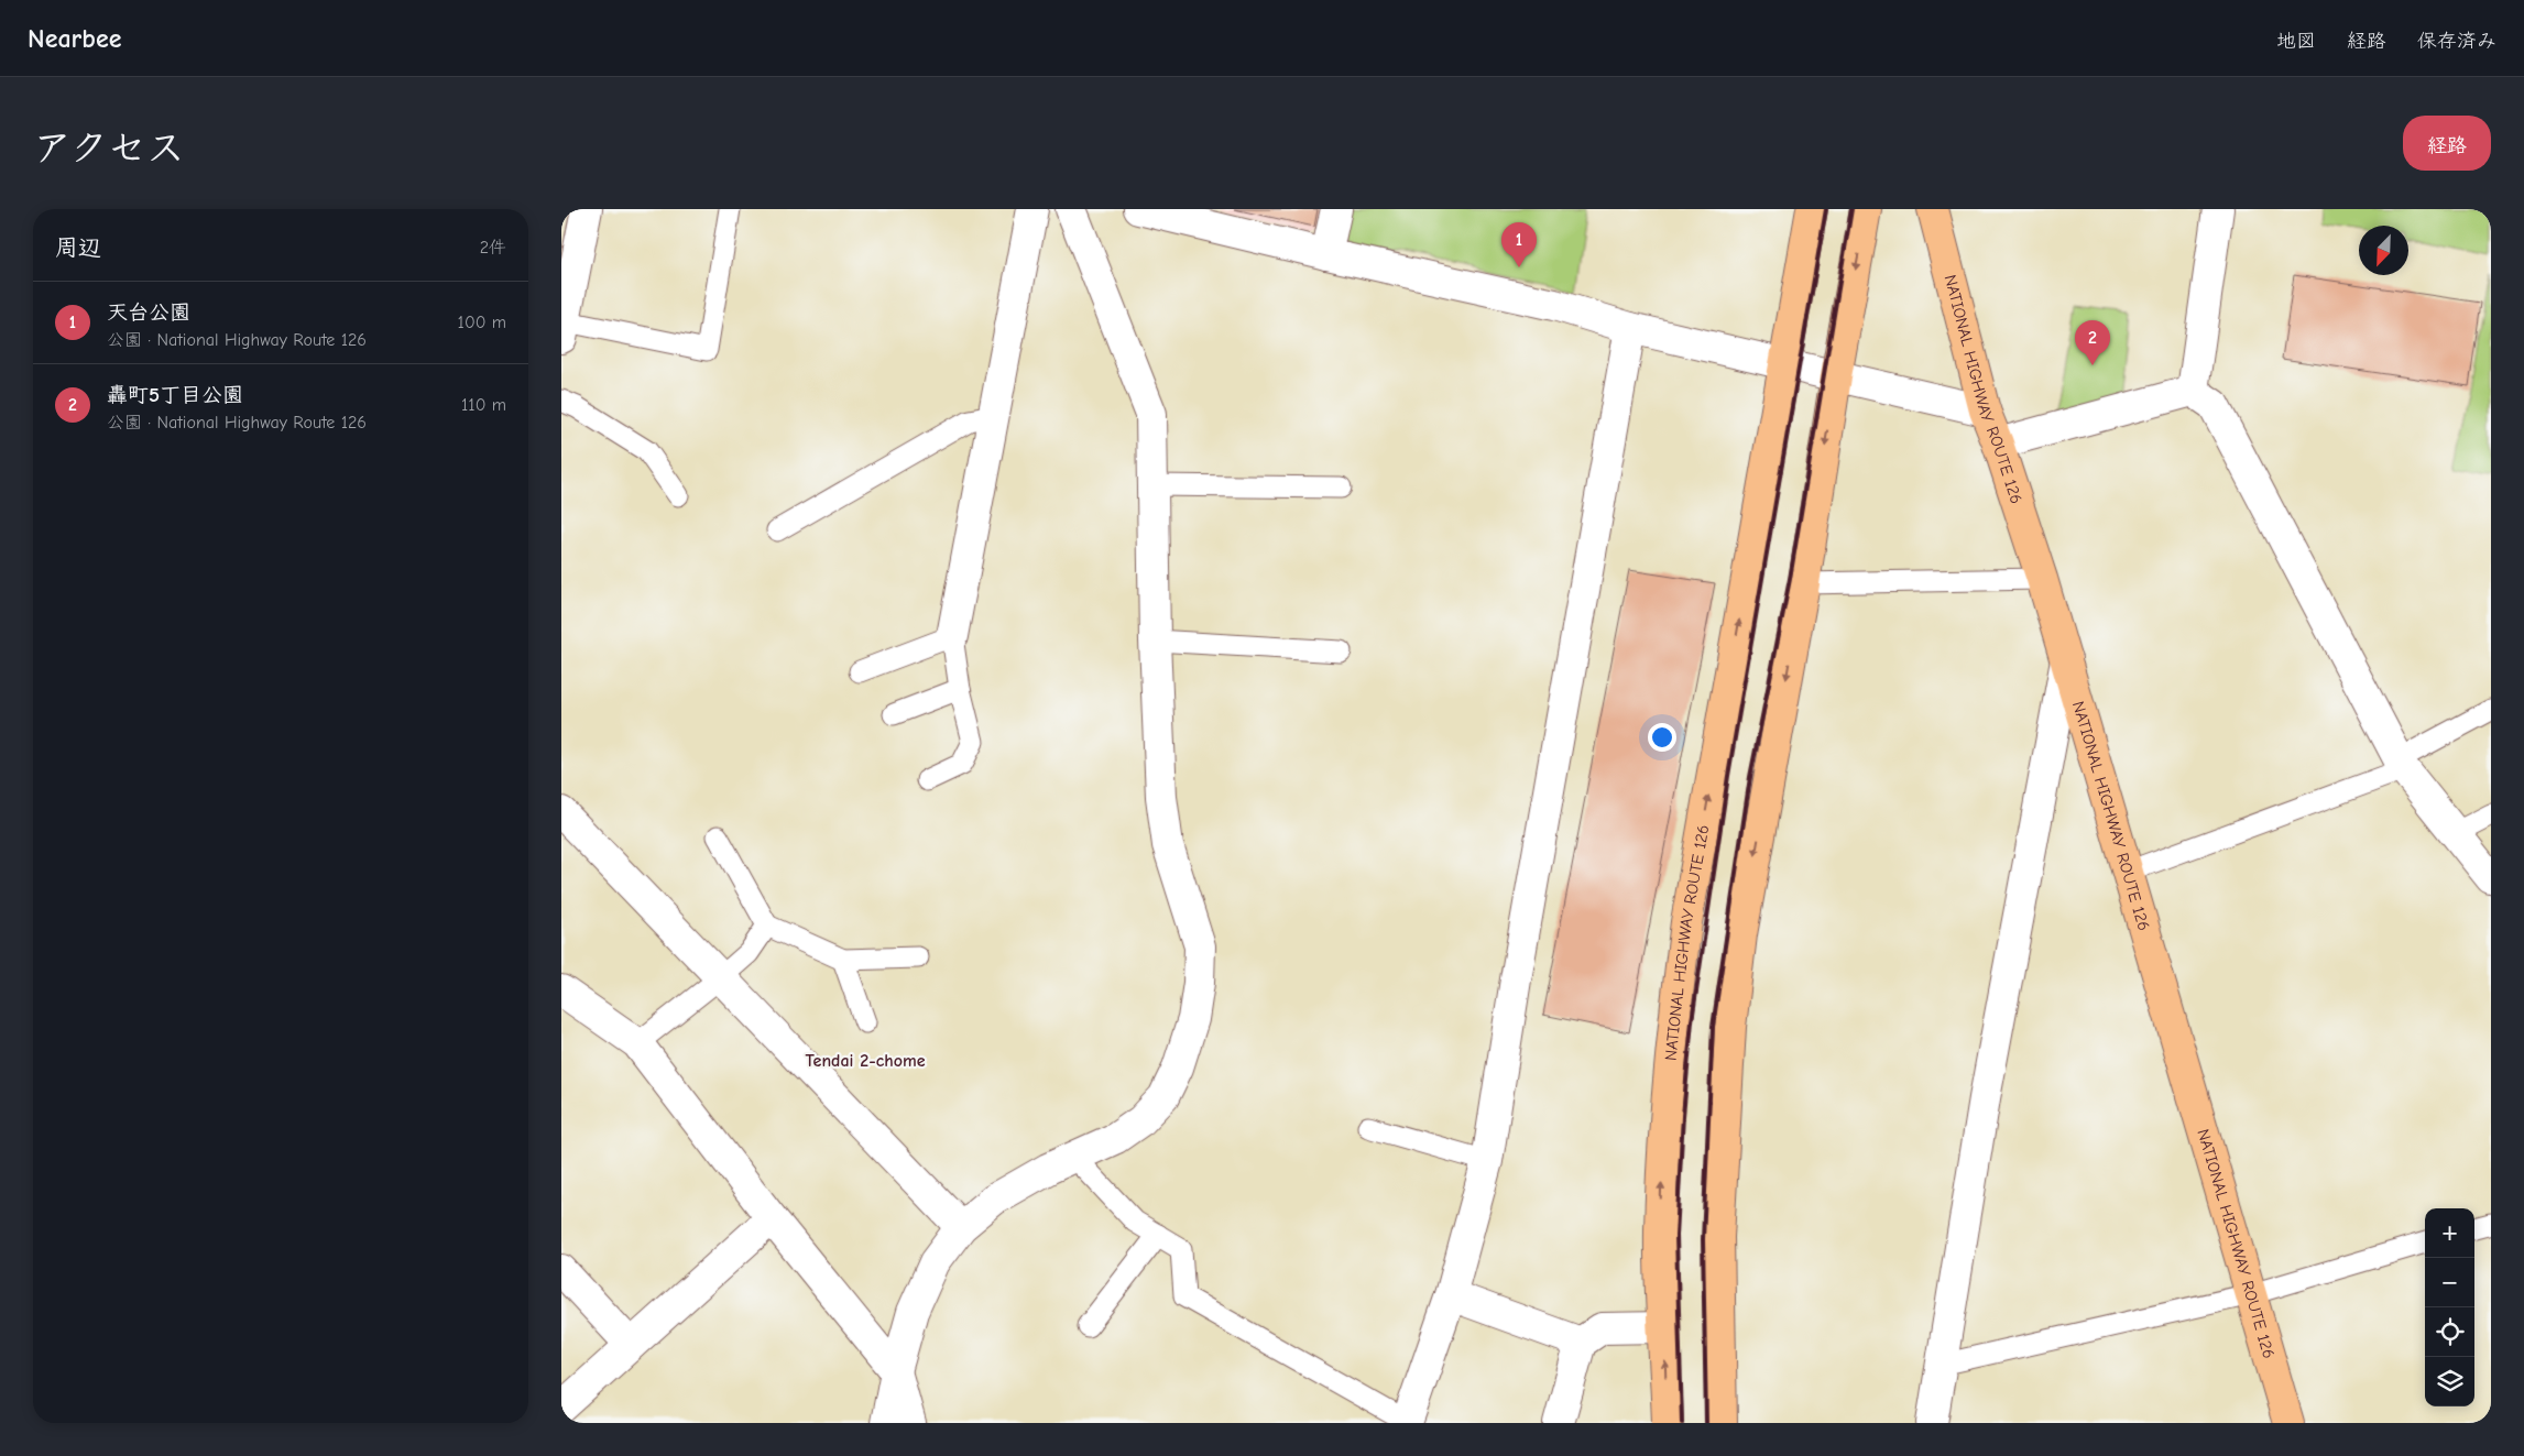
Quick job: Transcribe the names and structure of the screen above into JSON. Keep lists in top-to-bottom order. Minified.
{"streets":{"highway":["NATIONAL HIGHWAY ROUTE 126"]},"districts":["Tendai 2-chome"],"north":"bottom left","page":{"header":"Nearbee","nav":["地図","経路","保存済み"],"title":"アクセス","buttons":"経路","heading":["周辺","2件"],"pins":["1","2"],"list":[{"mark":"1","name":"天台公園","note":"公園 · National Highway Route 126","value":"100 m"},{"mark":"2","name":"轟町5丁目公園","note":"公園 · National Highway Route 126","value":"110 m"}],"map_buttons":["+","−"]}}
